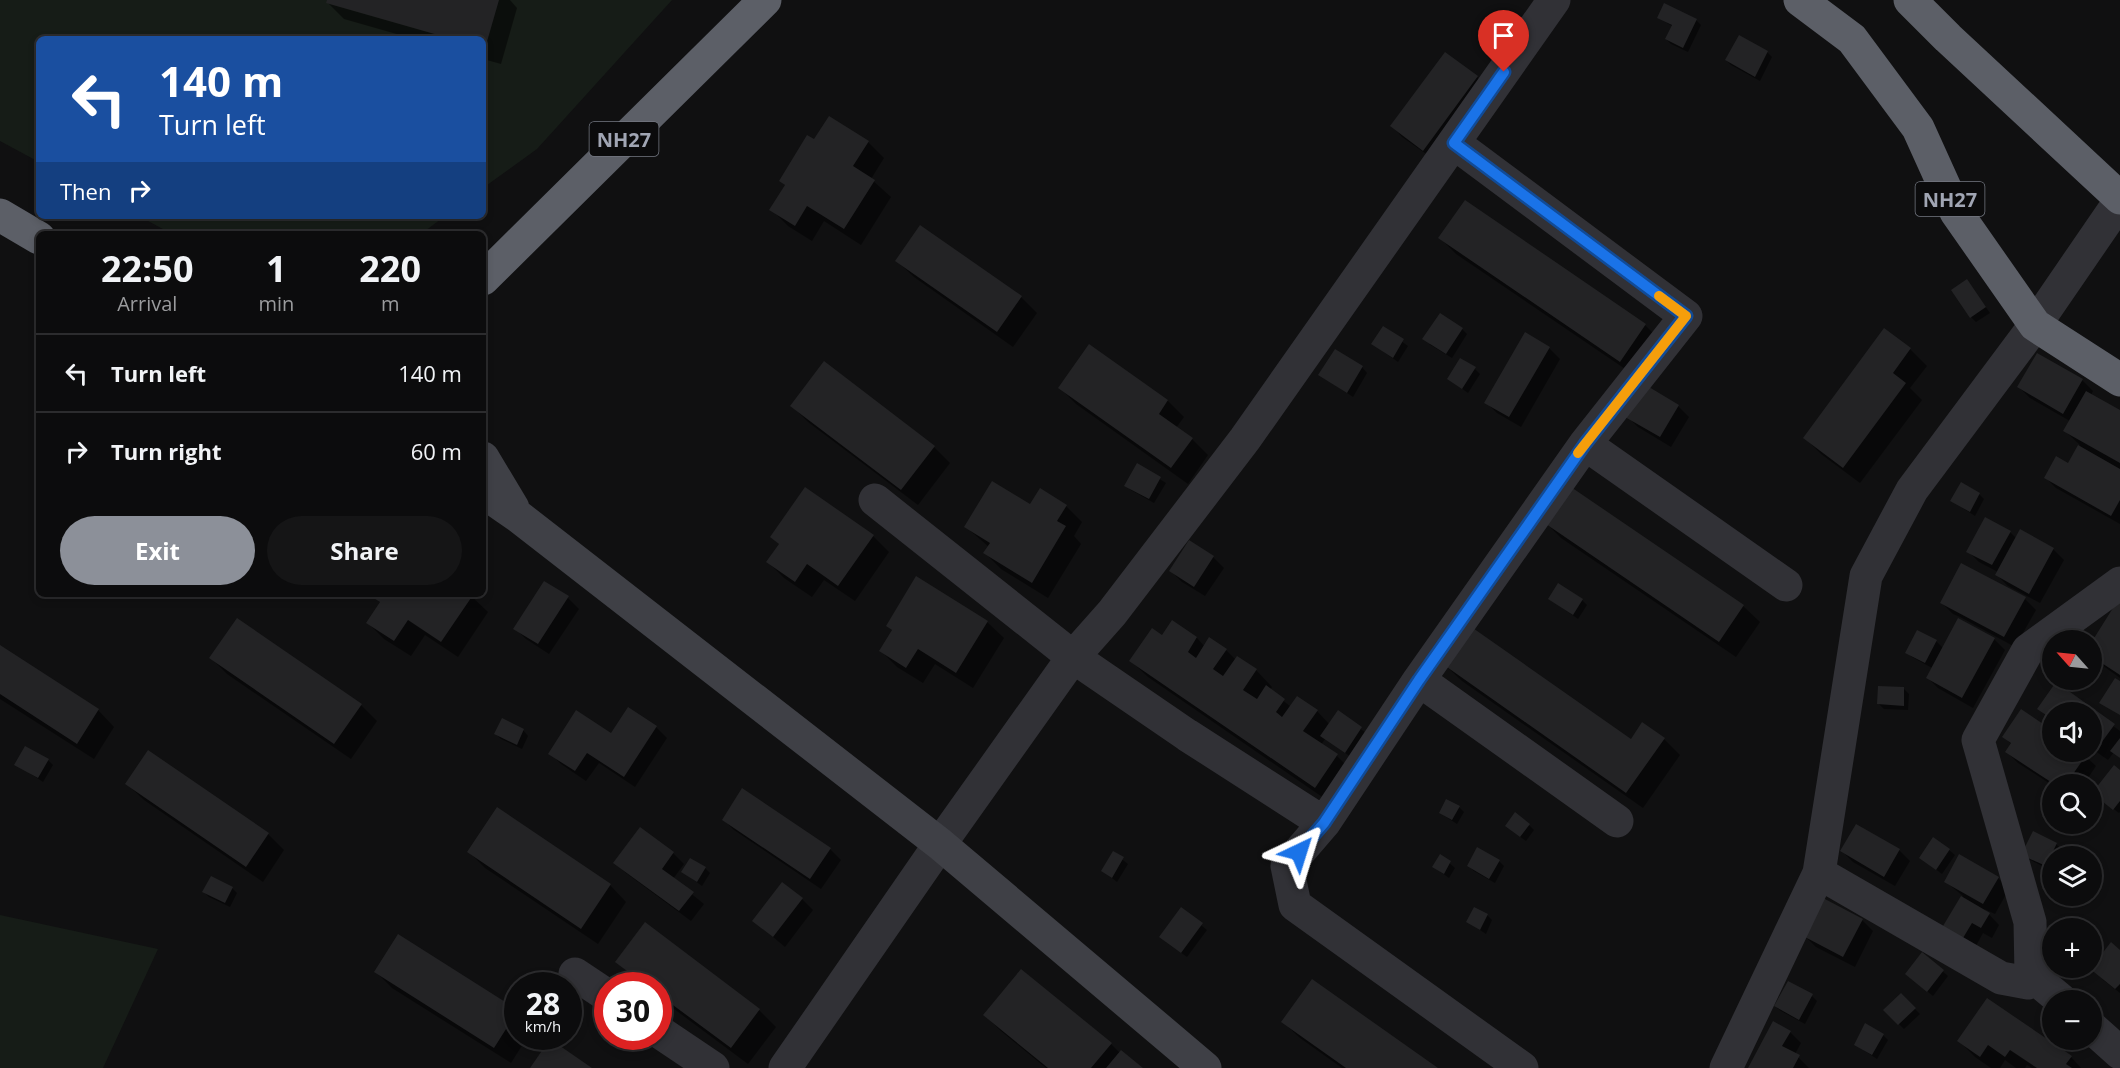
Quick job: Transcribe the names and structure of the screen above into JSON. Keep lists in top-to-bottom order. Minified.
{"streets":{"highway":["NH27"]},"north":"top left","page":{"turn":["140 m","Turn left"],"then":"Then","eta":["22:50","Arrival","1","min","220","m"],"list":[{"name":"Turn left","value":"140 m"},{"name":"Turn right","value":"60 m"}],"buttons":["Exit","Share"],"map_buttons":["+","−"],"speed":"28 km/h","limit":"30"}}
